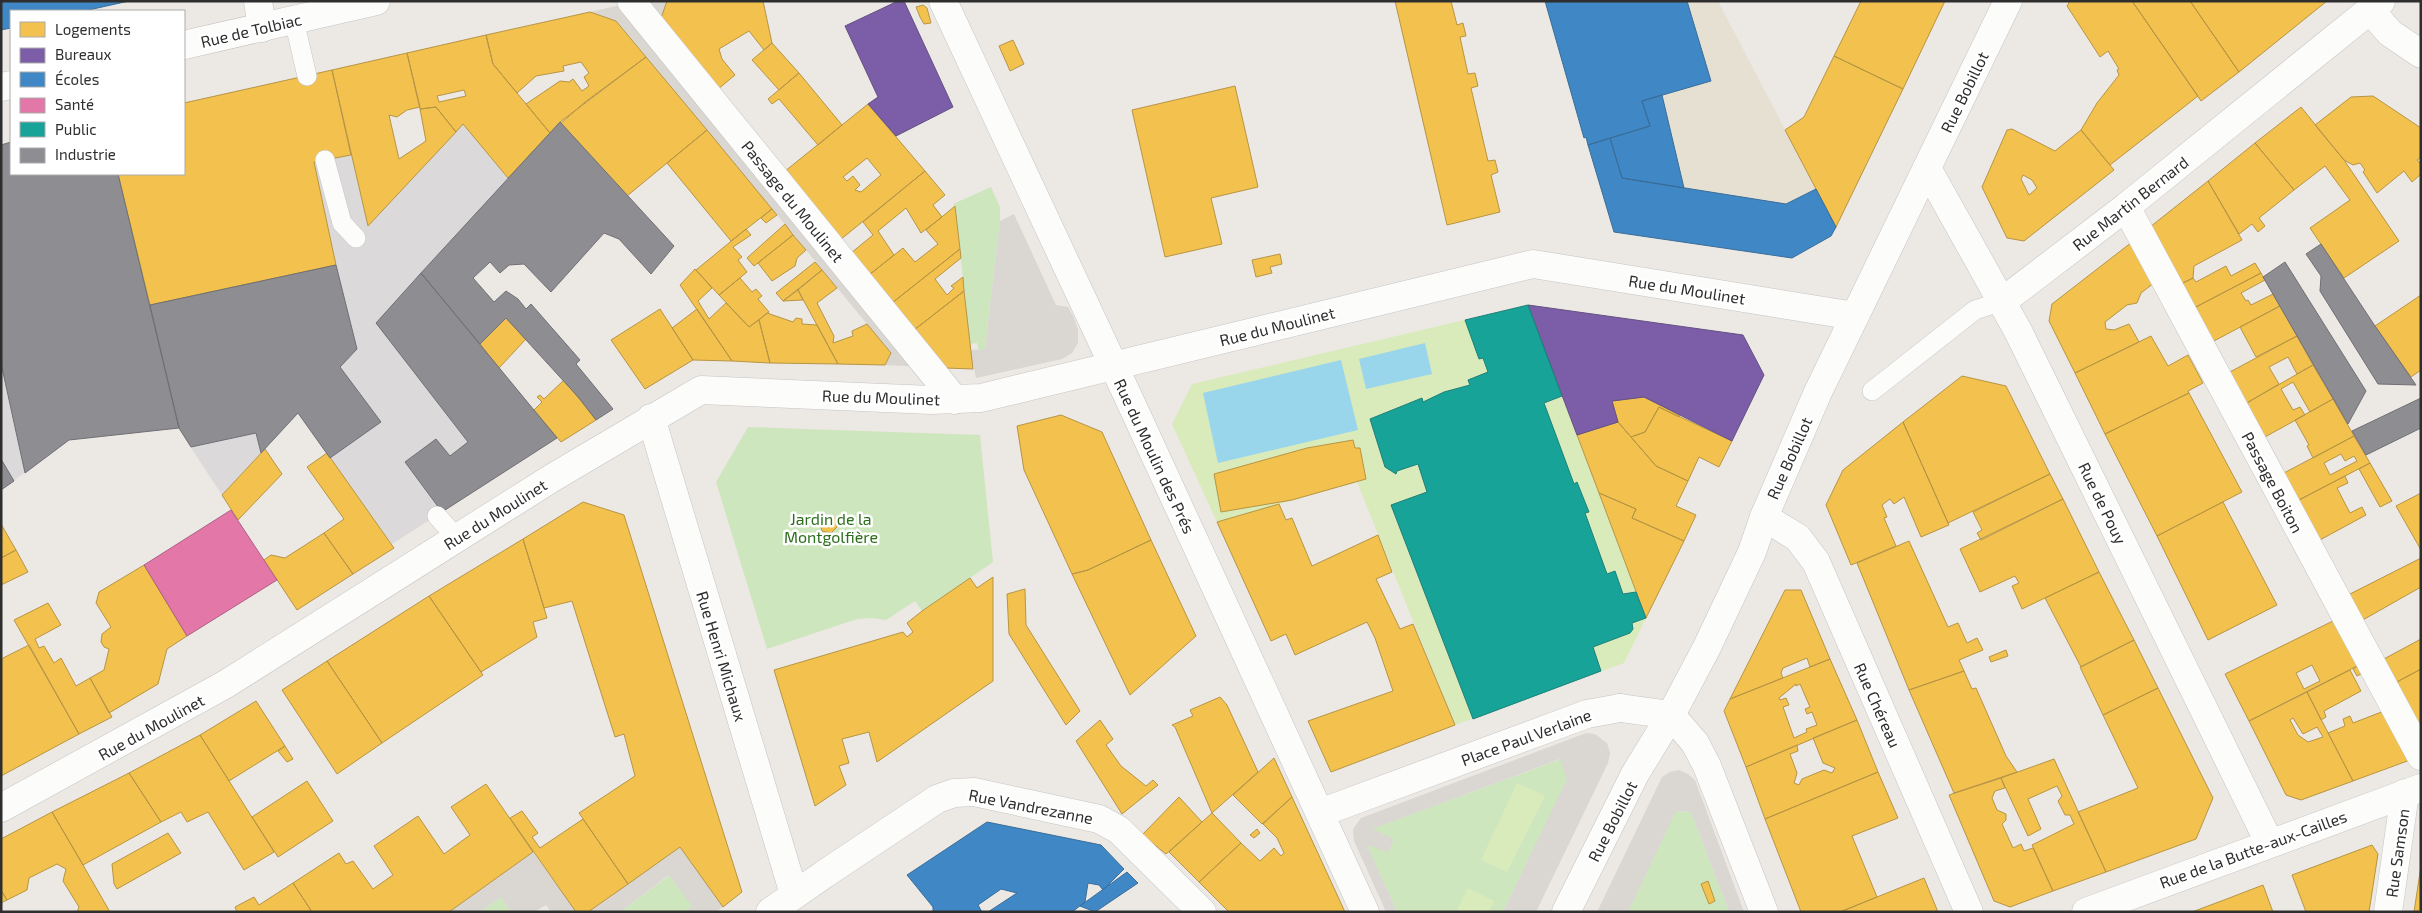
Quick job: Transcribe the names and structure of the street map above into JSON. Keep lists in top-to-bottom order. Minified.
{"streets":{"street":["Rue de Tolbiac","Rue Bobillot","Passage du Moulinet","Rue Martin Bernard","Rue du Moulinet","Rue du Moulin des Prés","Passage Boiton","Rue de Pouy","Rue Henri Michaux","Rue Chéreau","Place Paul Verlaine","Rue Vandrezanne","Rue de la Butte-aux-Cailles","Rue Samson"]},"crossings":[["Rue Bobillot","Rue du Moulinet"],["Rue Bobillot","Rue de Pouy"],["Rue Bobillot","Rue Chéreau"],["Rue Bobillot","Place Paul Verlaine"],["Passage du Moulinet","Rue du Moulinet"],["Rue Martin Bernard","Passage Boiton"],["Rue Martin Bernard","Rue de Pouy"],["Rue du Moulinet","Rue du Moulin des Prés"],["Rue du Moulinet","Rue Henri Michaux"],["Rue du Moulin des Prés","Place Paul Verlaine"],["Rue de Pouy","Rue de la Butte-aux-Cailles"],["Rue Henri Michaux","Rue Vandrezanne"],["Rue de la Butte-aux-Cailles","Rue Samson"]],"parks":["Jardin de la Montgolfière"],"legend":["Logements","Bureaux","Écoles","Santé","Public","Industrie"]}
